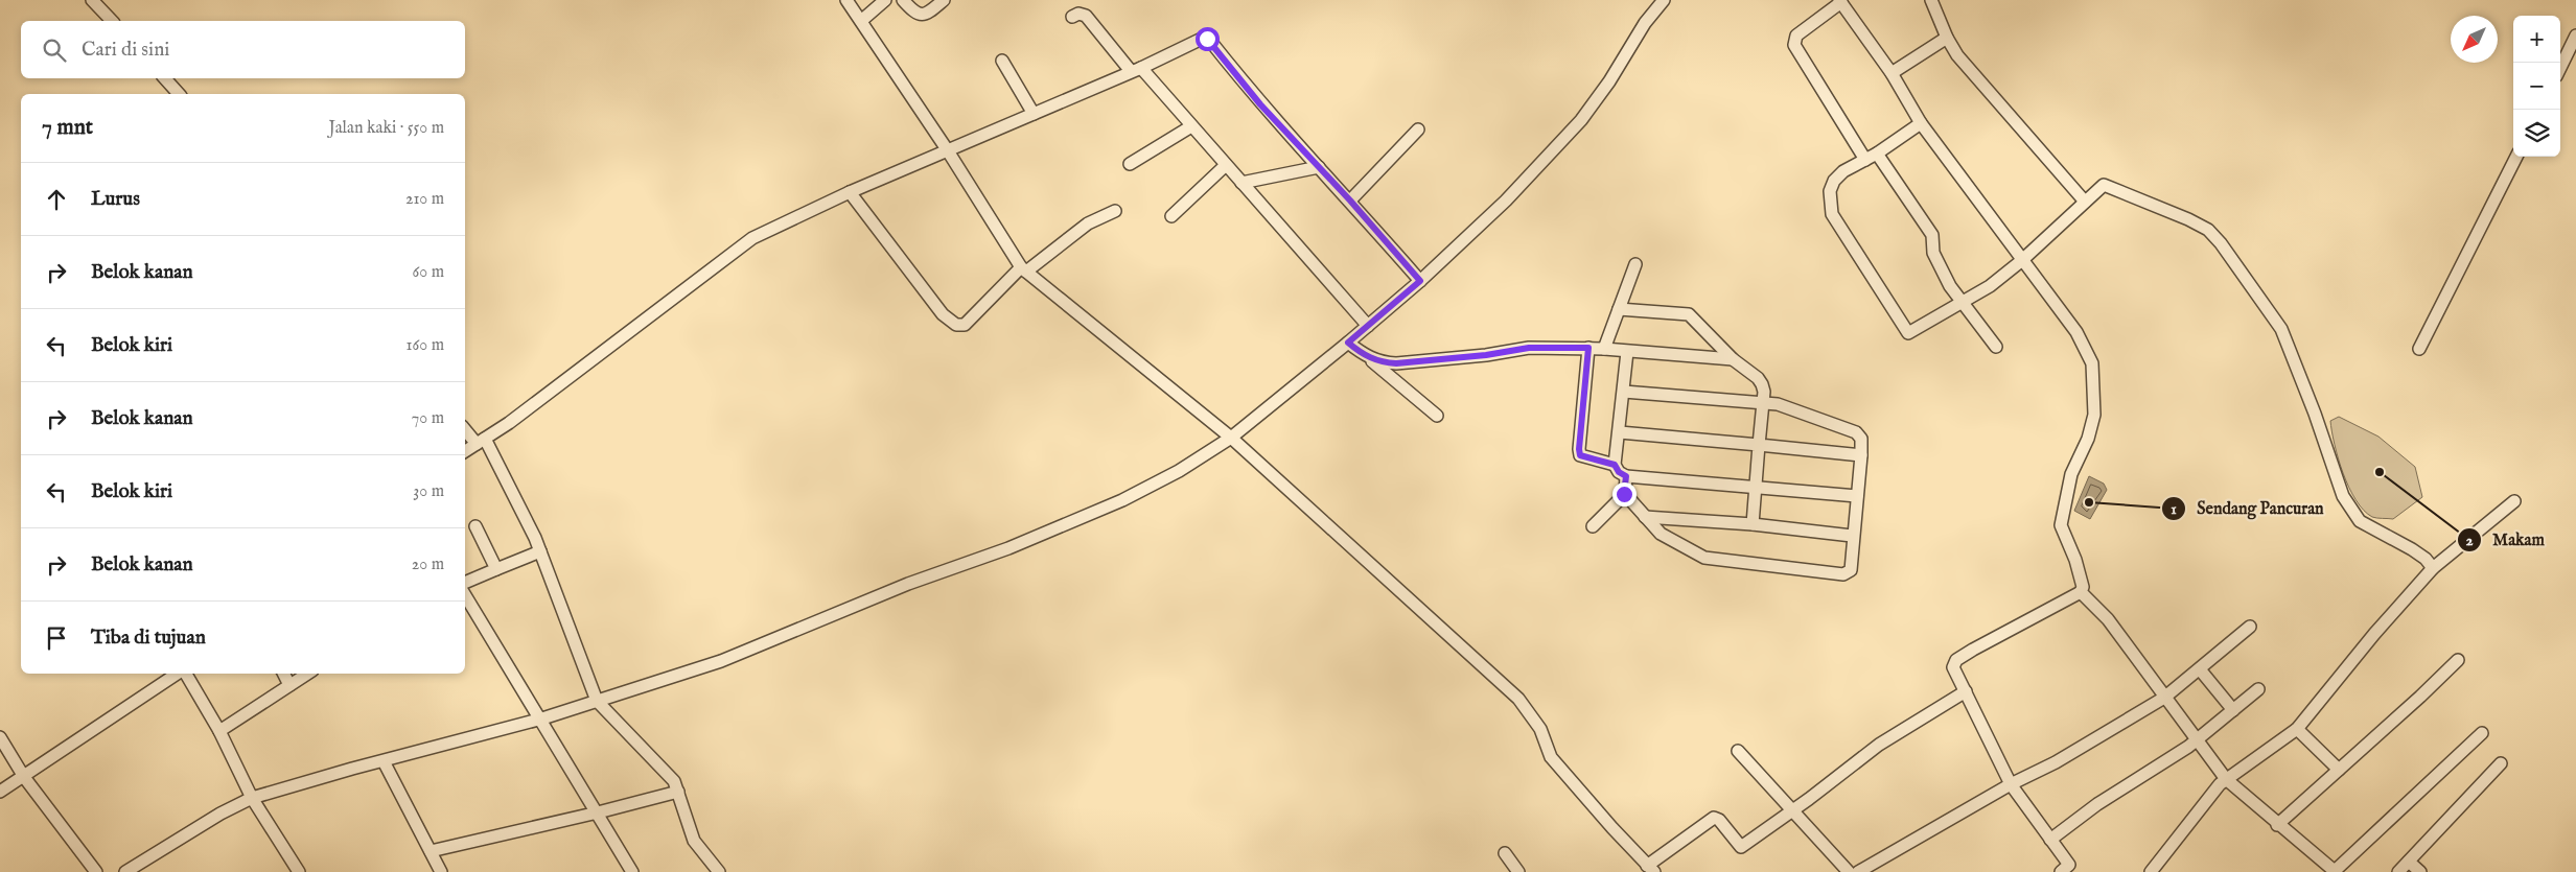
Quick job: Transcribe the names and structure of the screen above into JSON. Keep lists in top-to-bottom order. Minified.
{"places":["Makam","Sendang Pancuran"],"north":"bottom left","page":{"map_buttons":["+","−"],"search":"Cari di sini","heading":["7 mnt","Jalan kaki · 550 m"],"list":[["Lurus","210 m"],["Belok kanan","60 m"],["Belok kiri","160 m"],["Belok kanan","70 m"],["Belok kiri","30 m"],["Belok kanan","20 m"],"Tiba di tujuan"]}}
